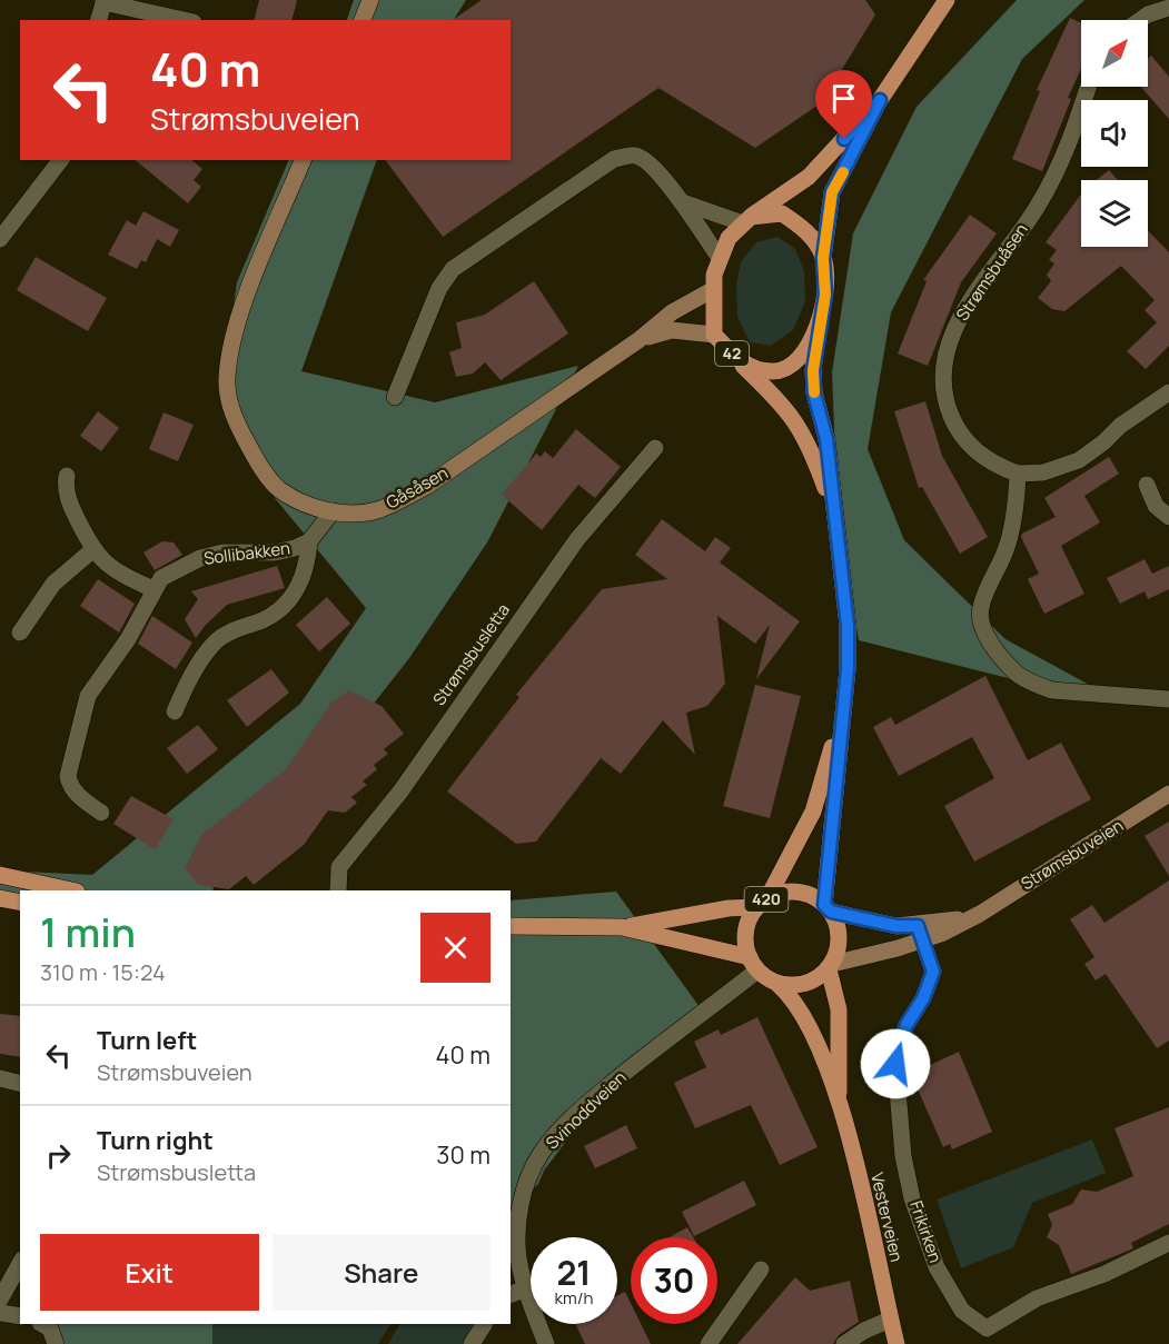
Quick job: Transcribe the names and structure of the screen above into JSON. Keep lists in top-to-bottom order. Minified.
{"streets":{"main road":["42","420","Vesterveien"],"street":["Strømsbuåsen","Gåsåsen","Sollibakken","Strømsbusletta","Strømsbuveien","Svinoddveien","Frikirken"]},"crossings":[["42","Gåsåsen"],["42","Strømsbuveien"],["42","420"],["42","Svinoddveien"],["42","Vesterveien"],["Gåsåsen","Sollibakken"],["Strømsbuveien","420"],["Strømsbuveien","Svinoddveien"],["Strømsbuveien","Vesterveien"],["Strømsbuveien","Frikirken"],["420","Svinoddveien"],["420","Vesterveien"],["Svinoddveien","Vesterveien"]],"north":"top right","page":{"turn":["40 m","Strømsbuveien"],"heading":["1 min","310 m · 15:24"],"list":[{"name":"Turn left","note":"Strømsbuveien","value":"40 m"},{"name":"Turn right","note":"Strømsbusletta","value":"30 m"}],"buttons":["Exit","Share"],"speed":"21 km/h","limit":"30"}}
